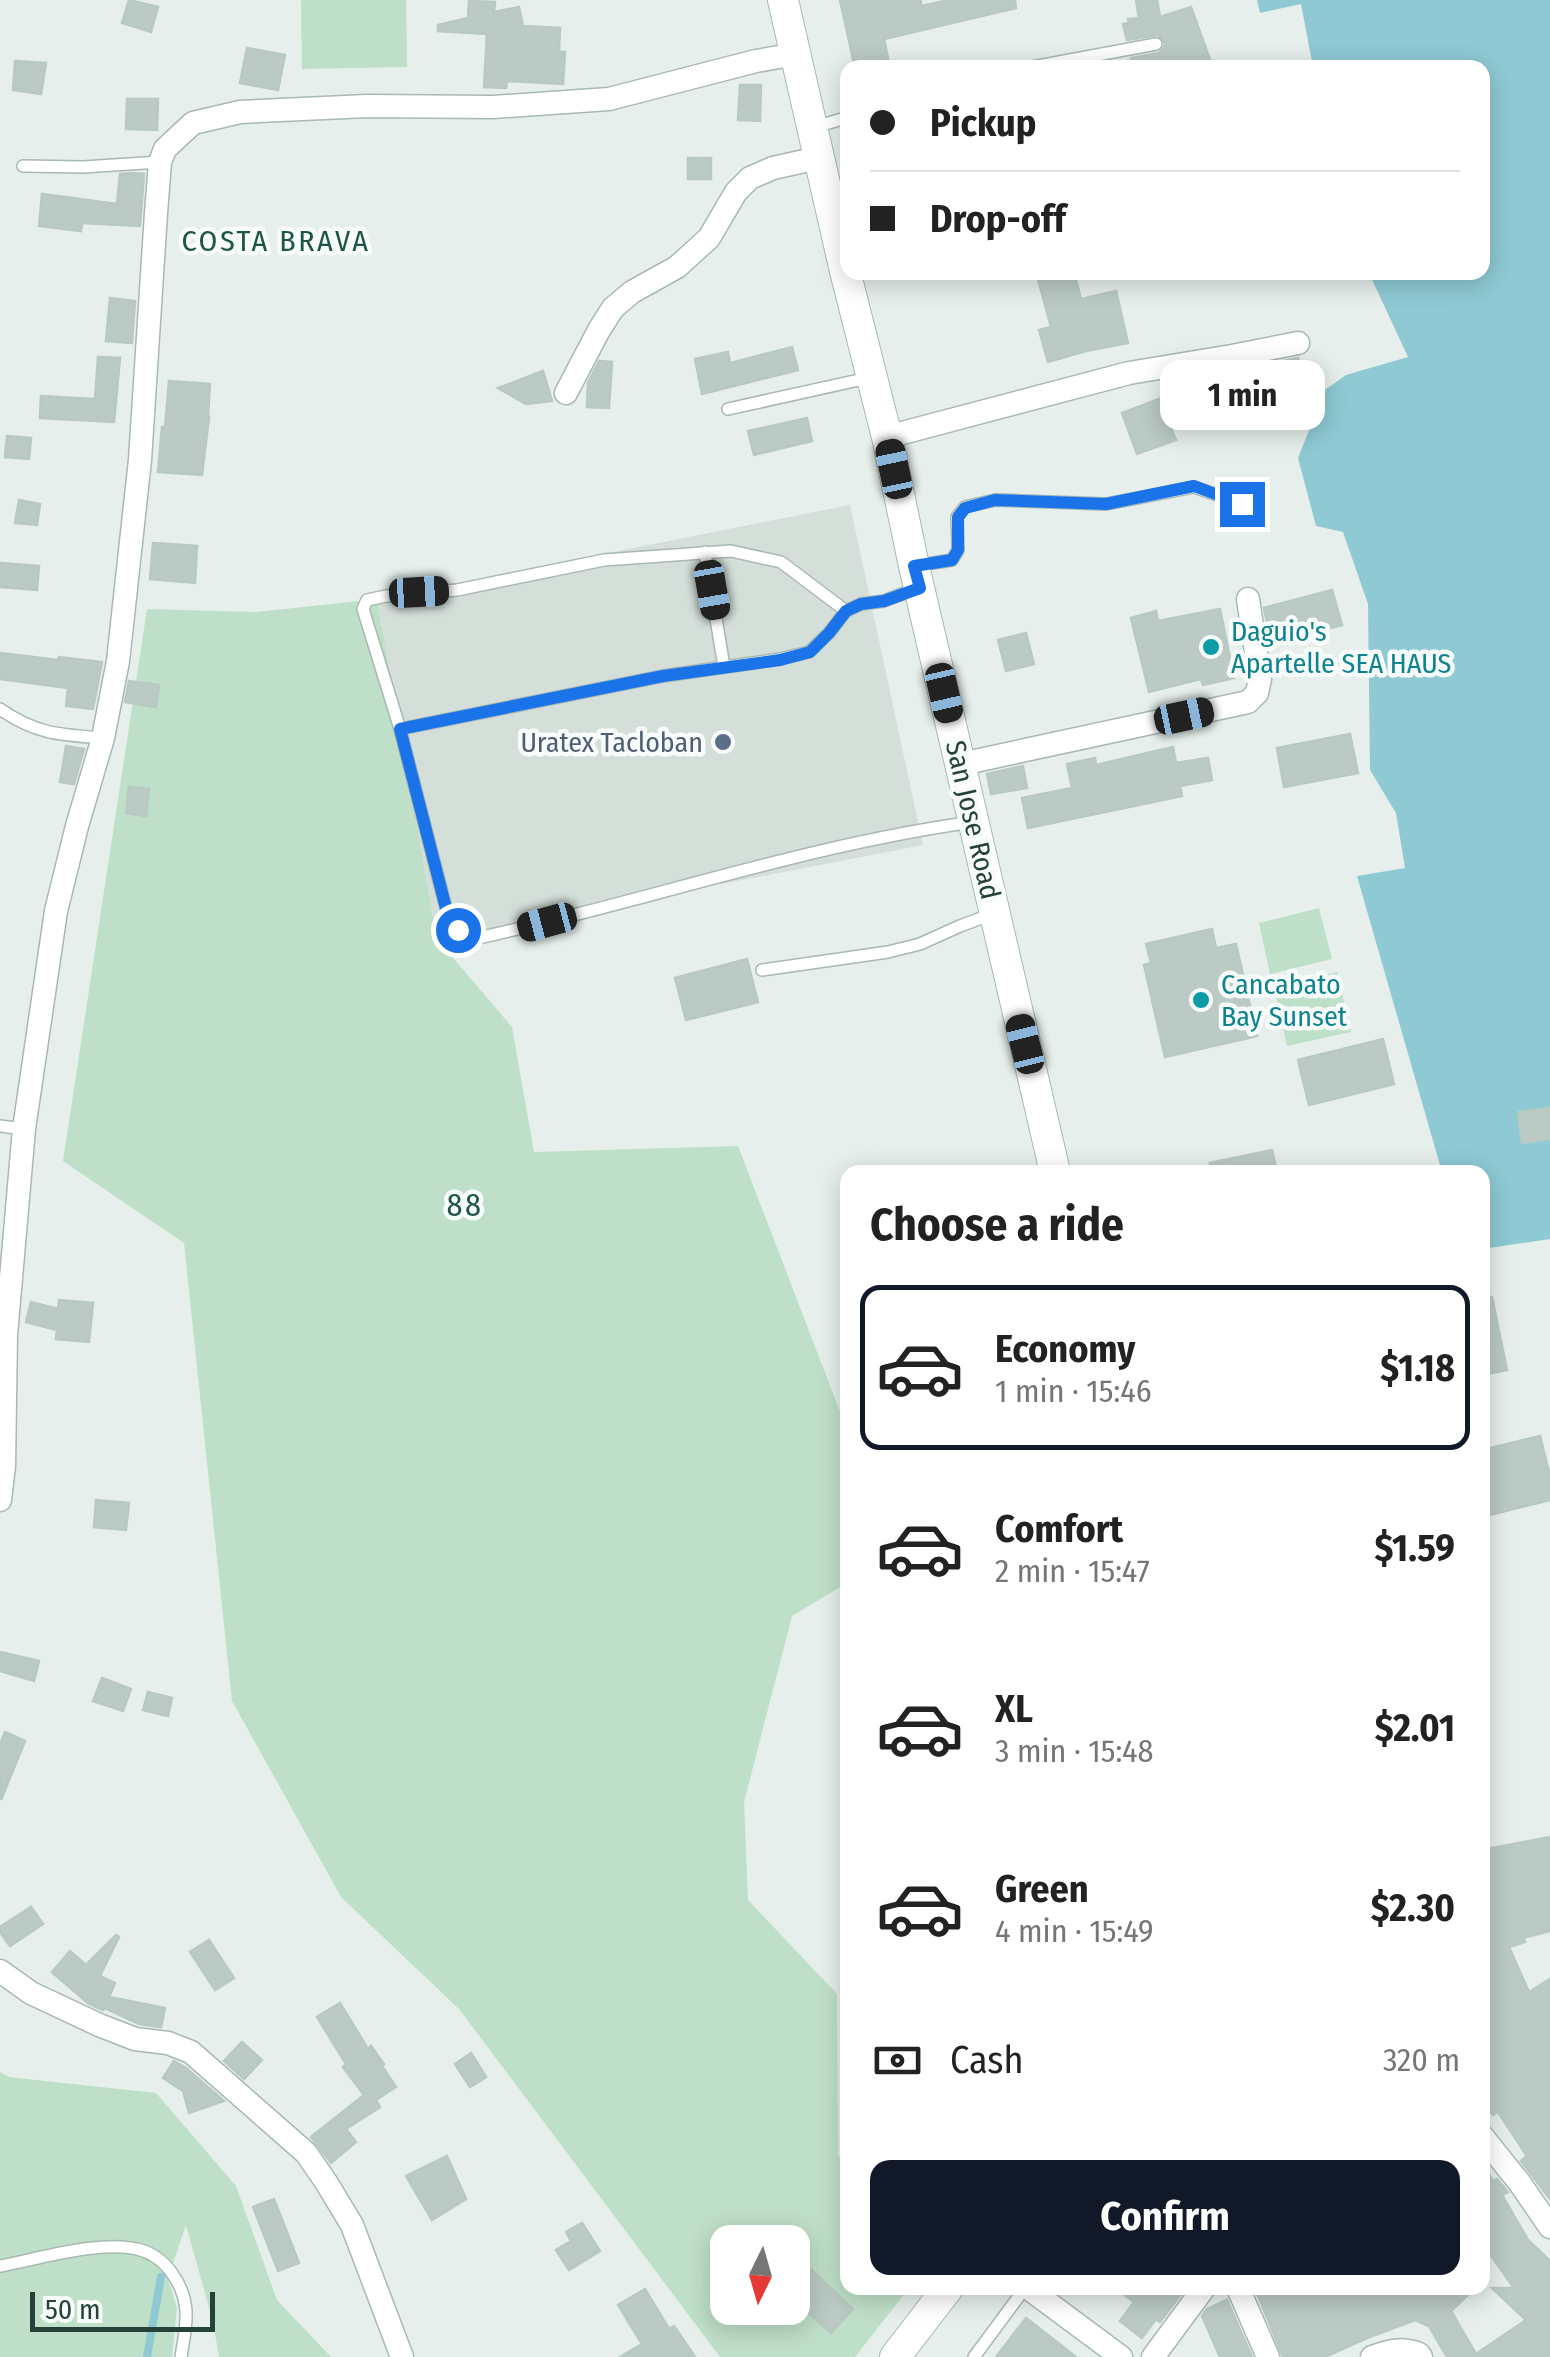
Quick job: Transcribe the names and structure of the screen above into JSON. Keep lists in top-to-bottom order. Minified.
{"streets":{"main road":["San Jose Road"]},"districts":["COSTA BRAVA","88"],"places":["Daguio's Apartelle SEA HAUS","Uratex Tacloban","Cancabato Bay Sunset"],"scale_bar":"50 m","north":"bottom","page":{"banner":["Pickup","Drop-off"],"bubble":"1 min","heading":"Choose a ride","list":[{"name":"Economy","note":"1 min · 15:46","value":"$1.18"},{"name":"Comfort","note":"2 min · 15:47","value":"$1.59"},{"name":"XL","note":"3 min · 15:48","value":"$2.01"},{"name":"Green","note":"4 min · 15:49","value":"$2.30"}],"pay":["Cash","320 m"],"buttons":"Confirm","scale":"50 m"}}
